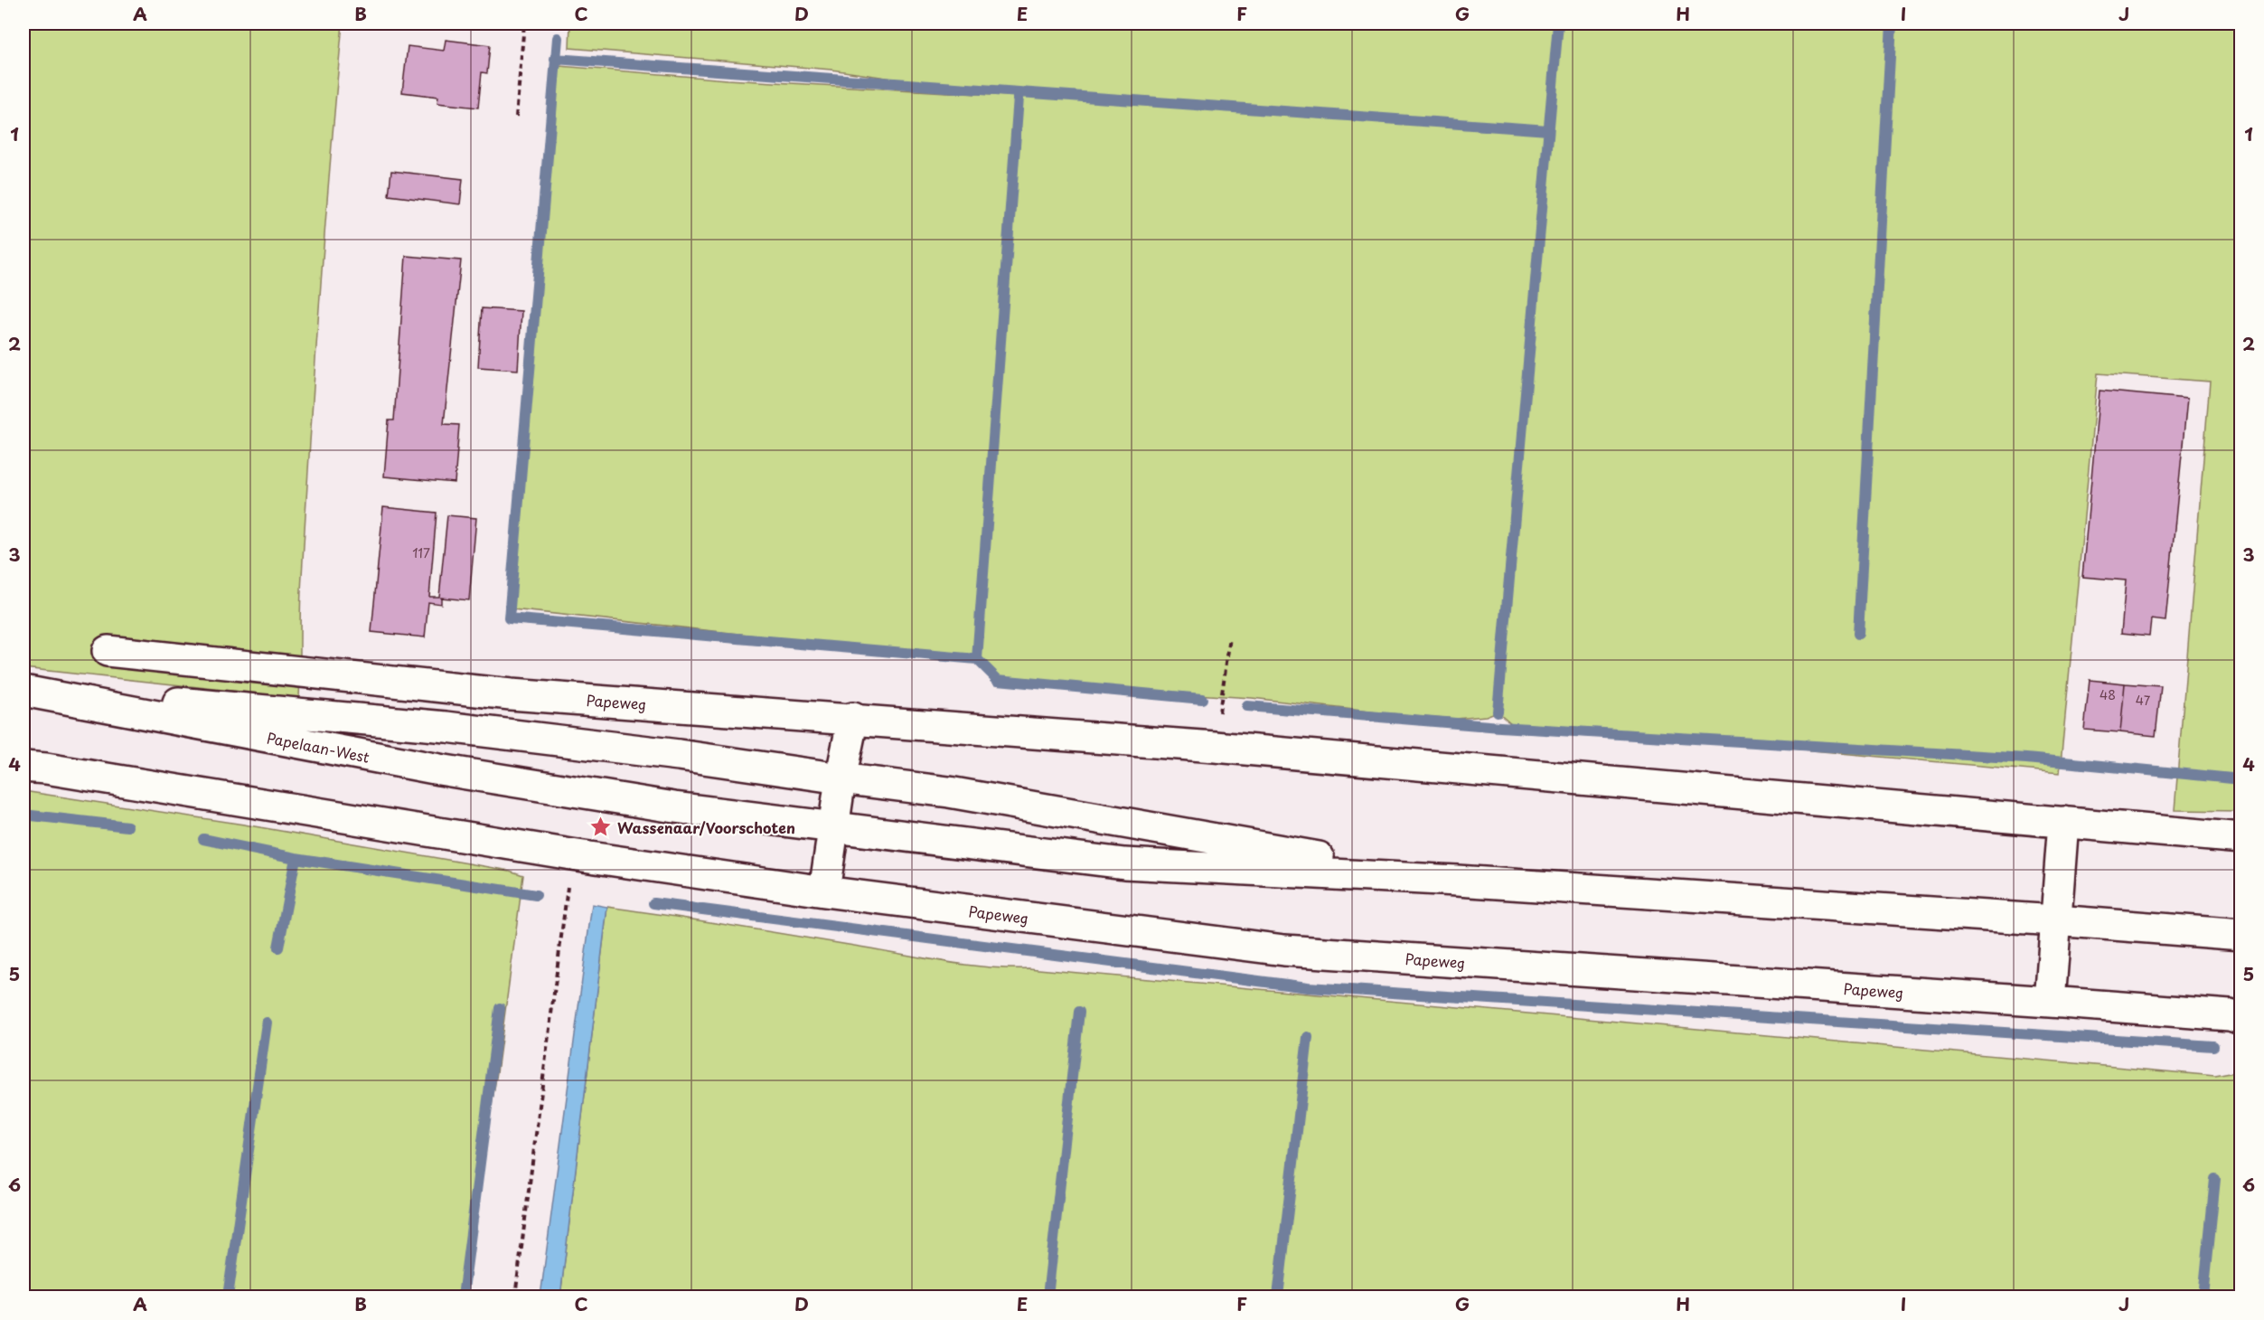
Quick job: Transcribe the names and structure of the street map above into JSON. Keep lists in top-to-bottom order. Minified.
{"streets":{"street":["Papeweg","Papelaan-West"]},"places":{"place":["Wassenaar/Voorschoten"]},"house_numbers":["117","48","47"],"grid":{"columns":["A","B","C","D","E","F","G","H","I","J"],"rows":["1","2","3","4","5","6"]}}
